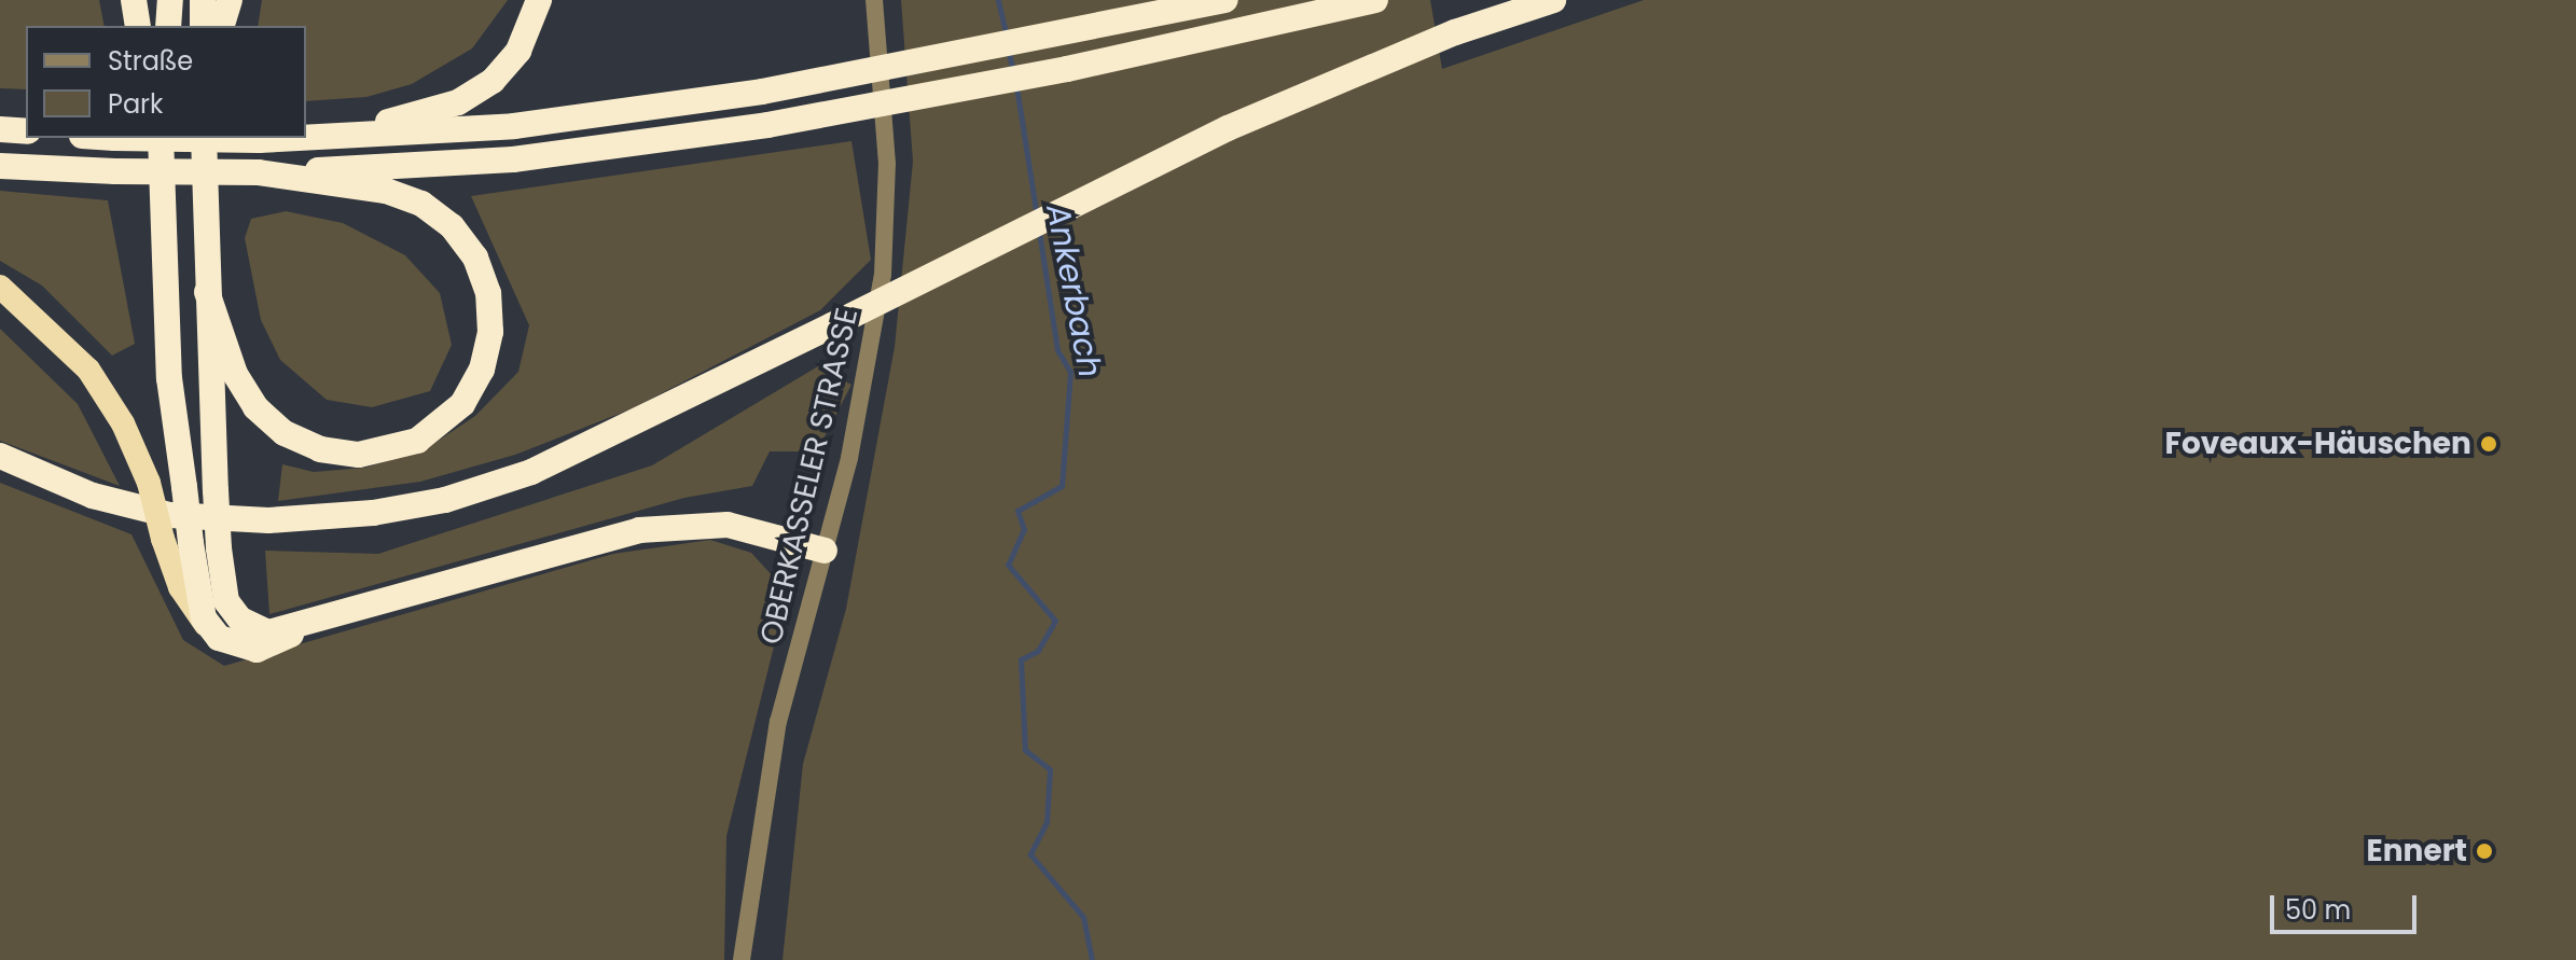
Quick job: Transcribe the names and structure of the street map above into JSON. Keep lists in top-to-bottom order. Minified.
{"streets":{"street":["OBERKASSELER STRASSE"]},"water":["Ankerbach"],"places":["Foveaux-Häuschen","Ennert"],"legend":["Straße","Park"],"scale_bar":"50 m"}
